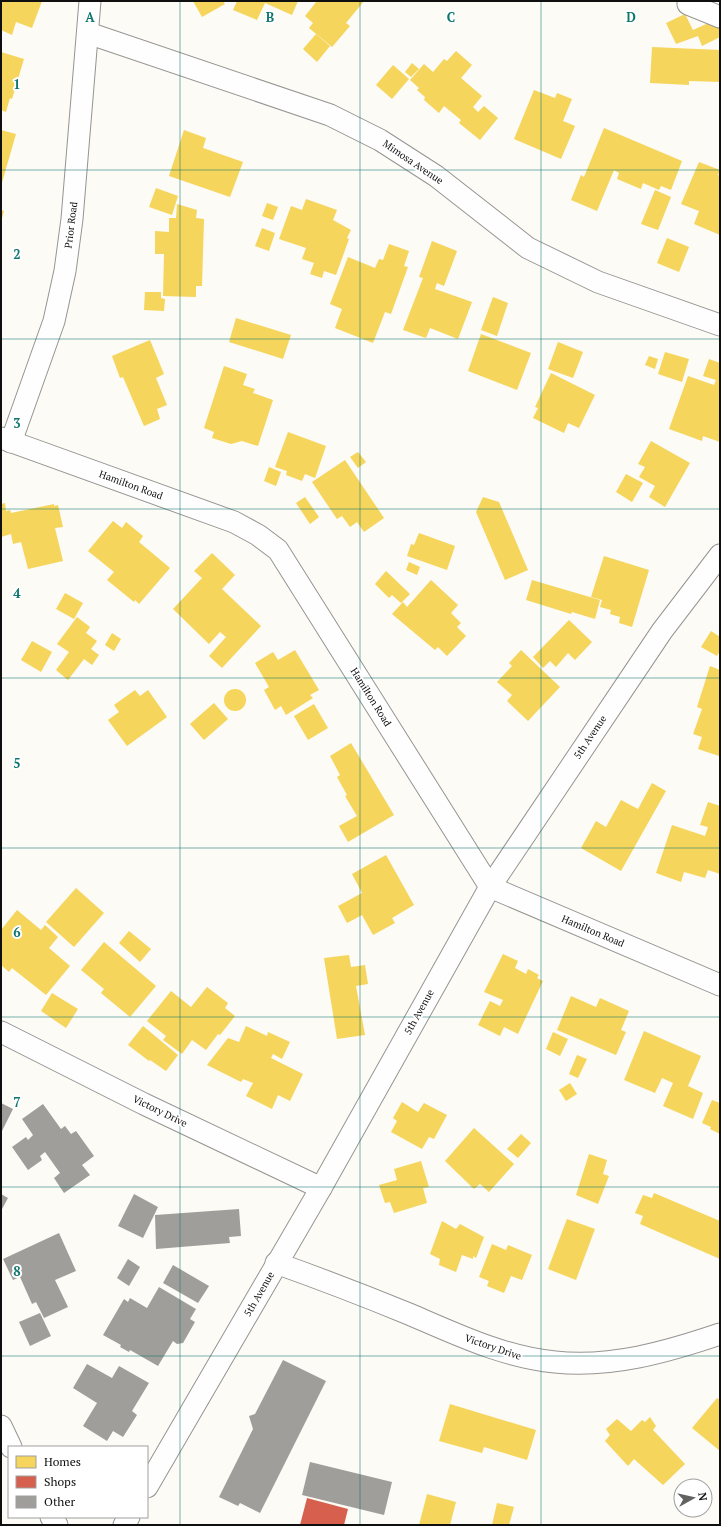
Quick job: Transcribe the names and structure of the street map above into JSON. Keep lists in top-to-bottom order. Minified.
{"streets":{"street":["Mimosa Avenue","Prior Road","Hamilton Road","5th Avenue","Victory Drive"]},"crossings":[["Mimosa Avenue","Prior Road"],["Prior Road","Hamilton Road"],["Hamilton Road","5th Avenue"],["5th Avenue","Victory Drive"]],"legend":["Homes","Shops","Other"],"north":"right","grid":{"columns":["A","B","C","D"],"rows":["1","2","3","4","5","6","7","8"]}}
